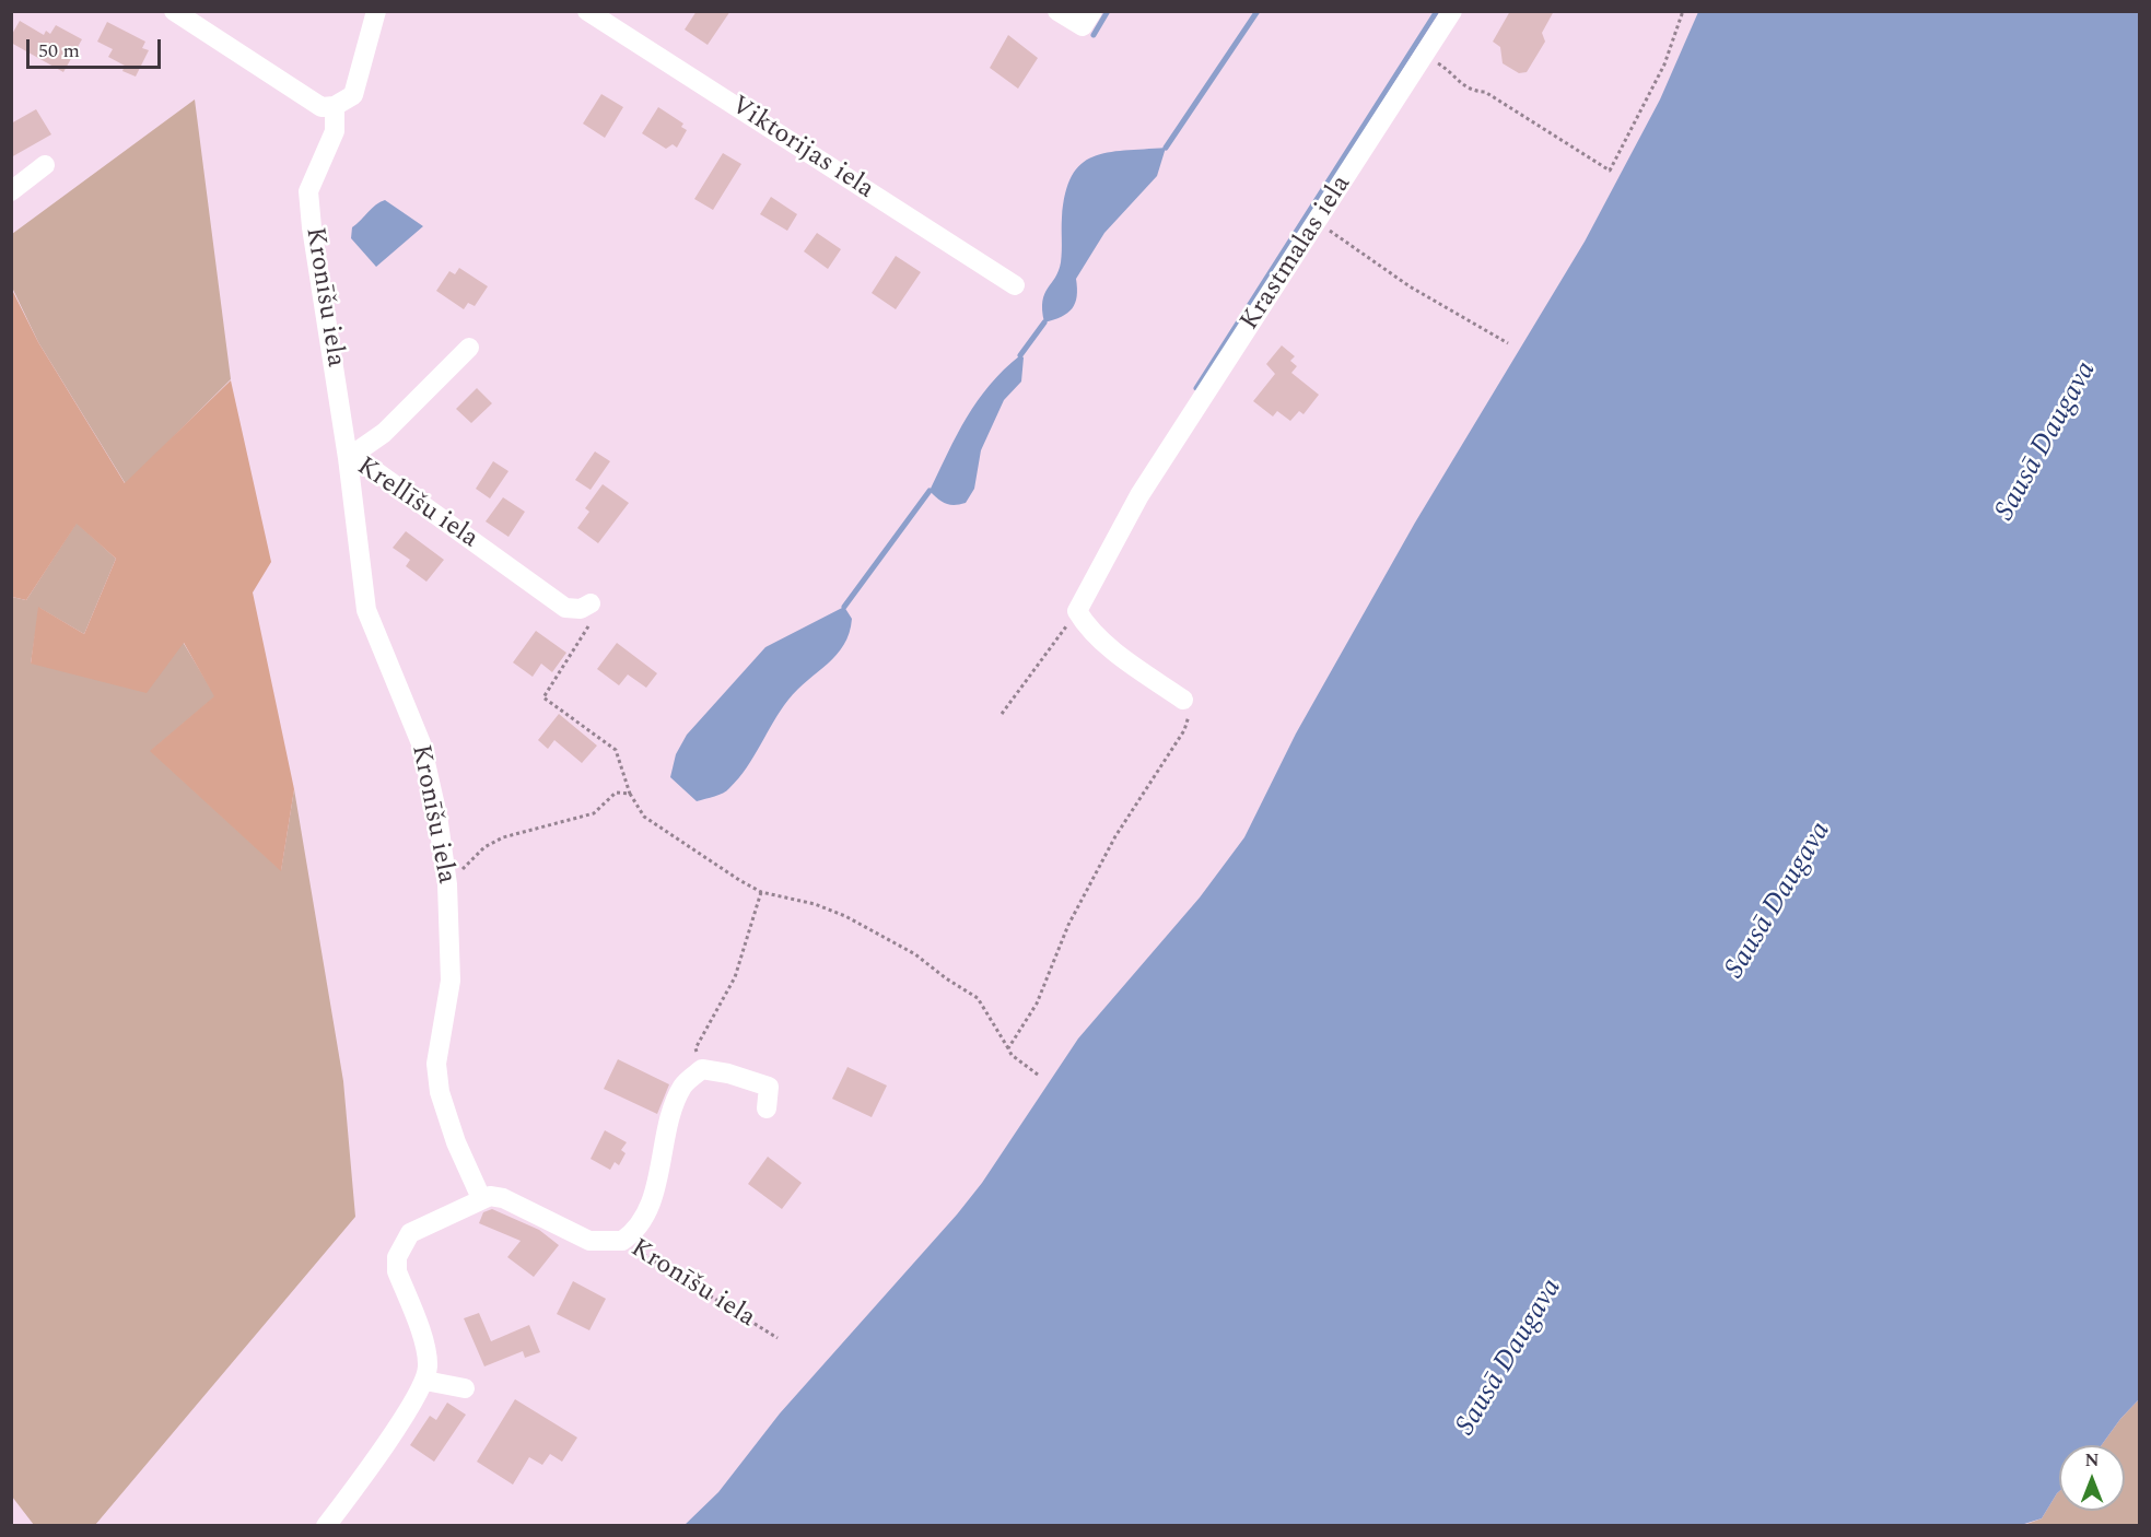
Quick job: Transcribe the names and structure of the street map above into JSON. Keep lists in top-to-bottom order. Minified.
{"streets":{"street":["Viktorijas iela","Krastmalas iela","Kronīšu iela","Krellīšu iela"]},"crossings":[["Kronīšu iela","Krellīšu iela"]],"water":["Sausā Daugava"],"scale_bar":"50 m","north":"top"}
